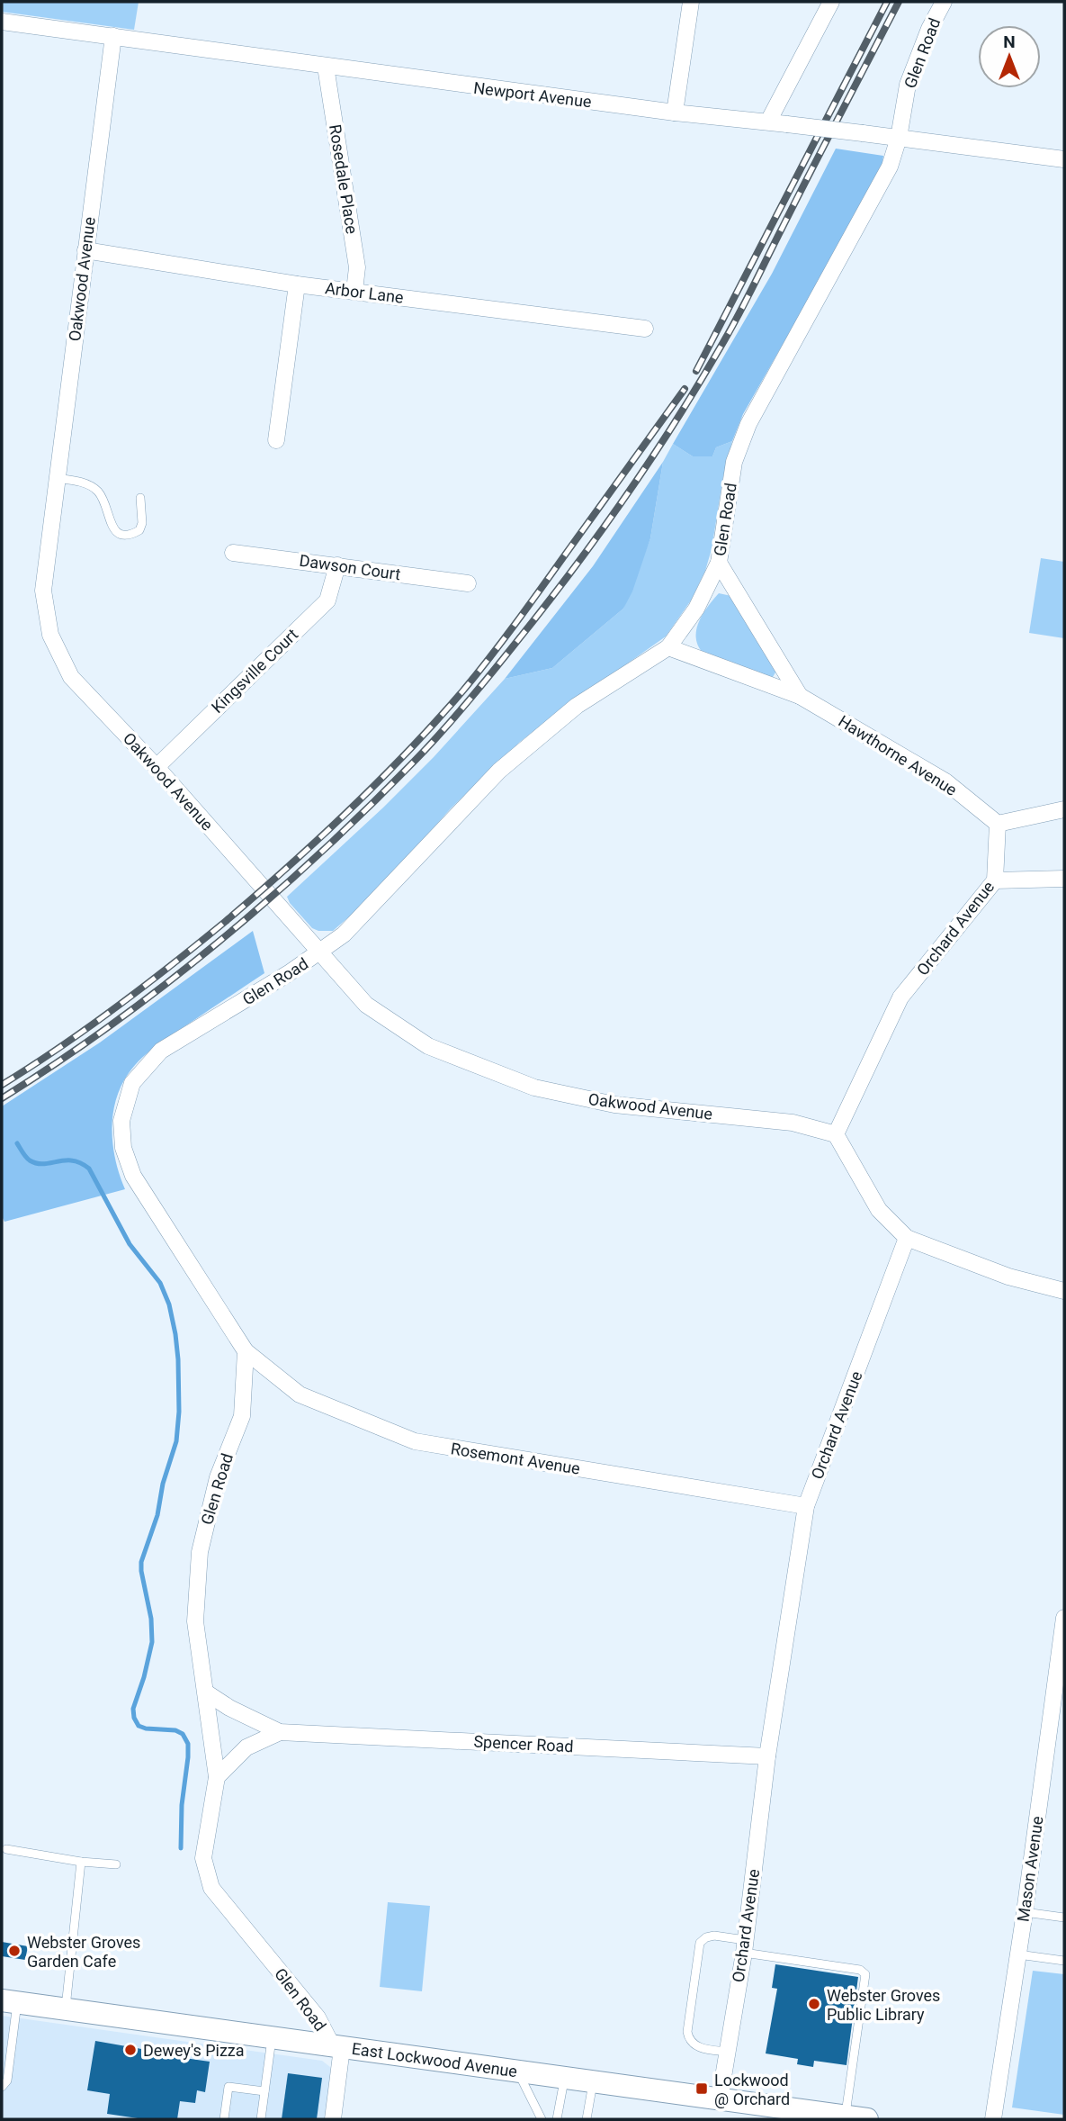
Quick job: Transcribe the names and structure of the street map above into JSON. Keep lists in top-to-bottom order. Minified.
{"streets":{"main road":["East Lockwood Avenue"],"street":["Glen Road","Newport Avenue","Rosedale Place","Oakwood Avenue","Arbor Lane","Dawson Court","Kingsville Court","Hawthorne Avenue","Orchard Avenue","Rosemont Avenue","Spencer Road","Mason Avenue"]},"crossings":[["Glen Road","Newport Avenue"],["Glen Road","Oakwood Avenue"],["Glen Road","Hawthorne Avenue"],["Glen Road","Rosemont Avenue"],["Glen Road","Spencer Road"],["Glen Road","East Lockwood Avenue"],["Newport Avenue","Rosedale Place"],["Newport Avenue","Oakwood Avenue"],["Rosedale Place","Arbor Lane"],["Oakwood Avenue","Arbor Lane"],["Oakwood Avenue","Kingsville Court"],["Oakwood Avenue","Orchard Avenue"],["Dawson Court","Kingsville Court"],["Hawthorne Avenue","Orchard Avenue"],["Orchard Avenue","Rosemont Avenue"],["Orchard Avenue","Spencer Road"],["Orchard Avenue","East Lockwood Avenue"]],"places":{"other":["Webster Groves Garden Cafe","Webster Groves Public Library","Dewey's Pizza"],"transit":["Lockwood @ Orchard"]},"north":"top"}
